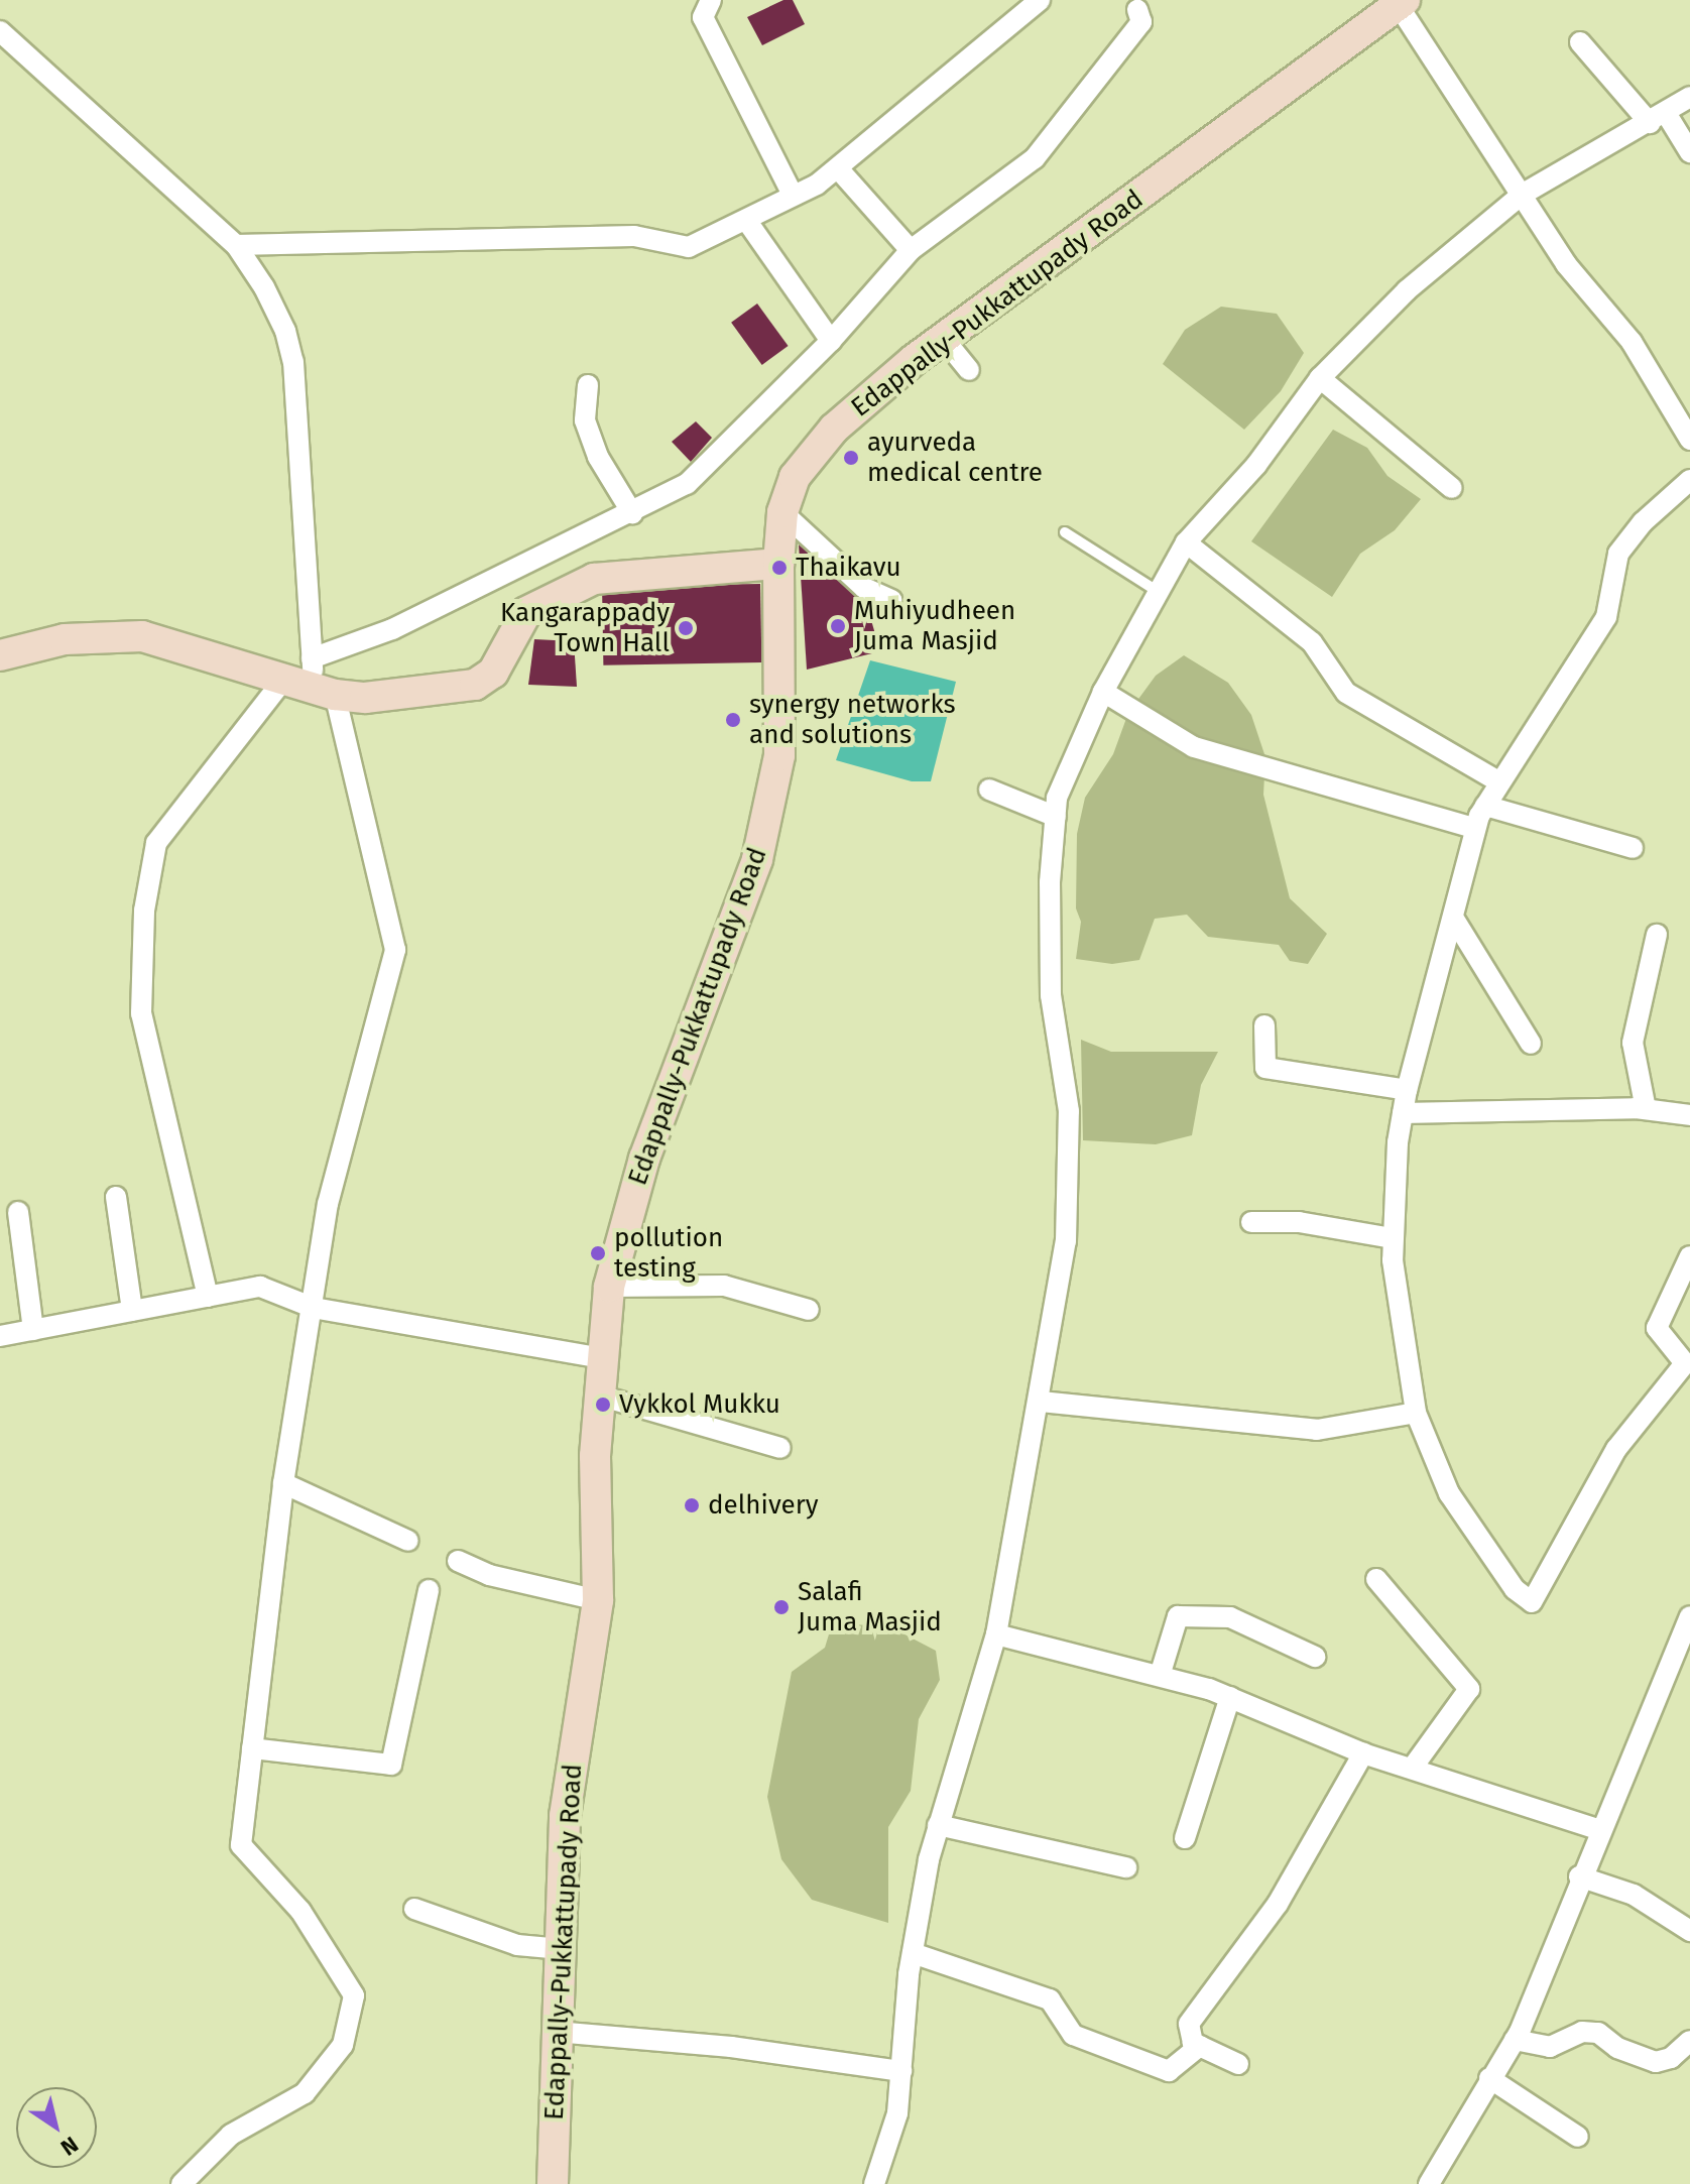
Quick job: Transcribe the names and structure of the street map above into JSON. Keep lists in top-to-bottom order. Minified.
{"streets":{"main road":["Edappally-Pukkattupady Road"]},"places":["ayurveda medical centre","Thaikavu","Muhiyudheen Juma Masjid","Kangarappady Town Hall","synergy networks and solutions","pollution testing","Vykkol Mukku","delhivery","Salafi Juma Masjid"],"north":"bottom right"}
